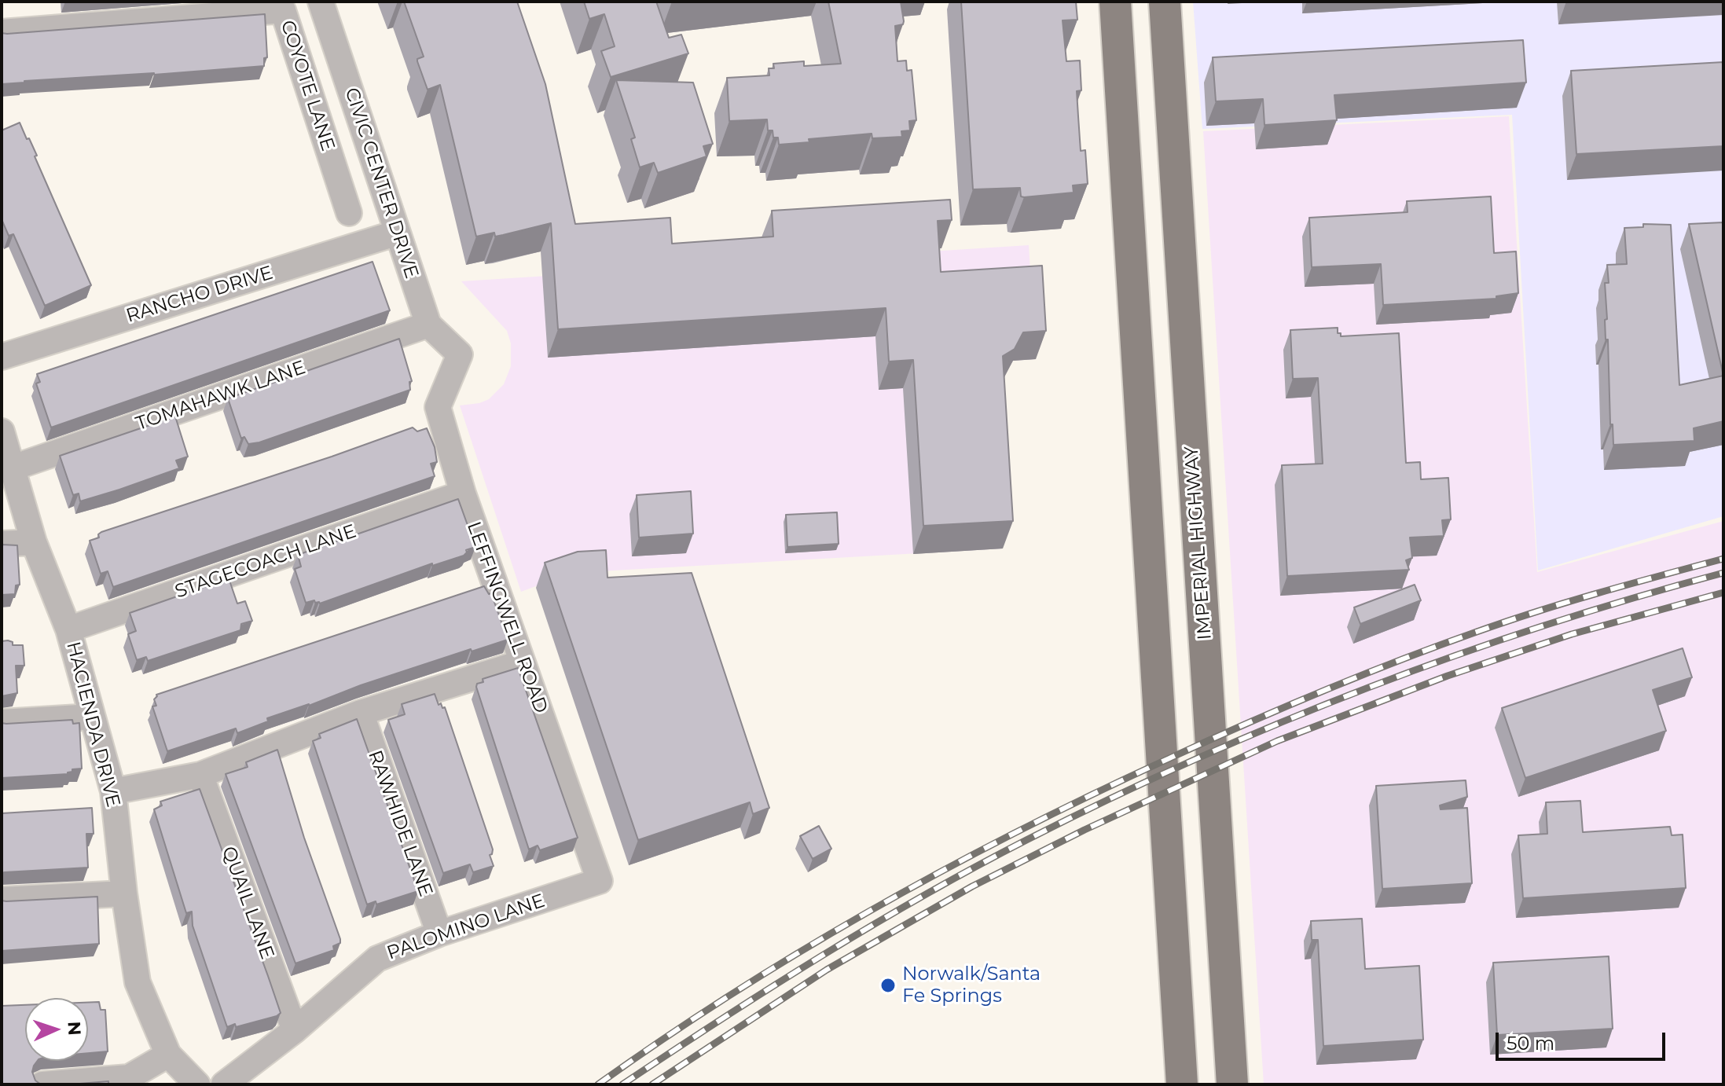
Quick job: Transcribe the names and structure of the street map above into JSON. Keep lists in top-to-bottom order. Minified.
{"streets":{"main road":["IMPERIAL HIGHWAY"],"street":["COYOTE LANE","CIVIC CENTER DRIVE","RANCHO DRIVE","TOMAHAWK LANE","STAGECOACH LANE","LEFFINGWELL ROAD","HACIENDA DRIVE","RAWHIDE LANE","QUAIL LANE","PALOMINO LANE"]},"crossings":[["CIVIC CENTER DRIVE","RANCHO DRIVE"],["CIVIC CENTER DRIVE","TOMAHAWK LANE"],["CIVIC CENTER DRIVE","LEFFINGWELL ROAD"],["TOMAHAWK LANE","HACIENDA DRIVE"],["STAGECOACH LANE","LEFFINGWELL ROAD"],["STAGECOACH LANE","HACIENDA DRIVE"],["LEFFINGWELL ROAD","PALOMINO LANE"],["RAWHIDE LANE","PALOMINO LANE"],["QUAIL LANE","PALOMINO LANE"]],"places":["Norwalk/Santa Fe Springs"],"scale_bar":"50 m","north":"right"}
